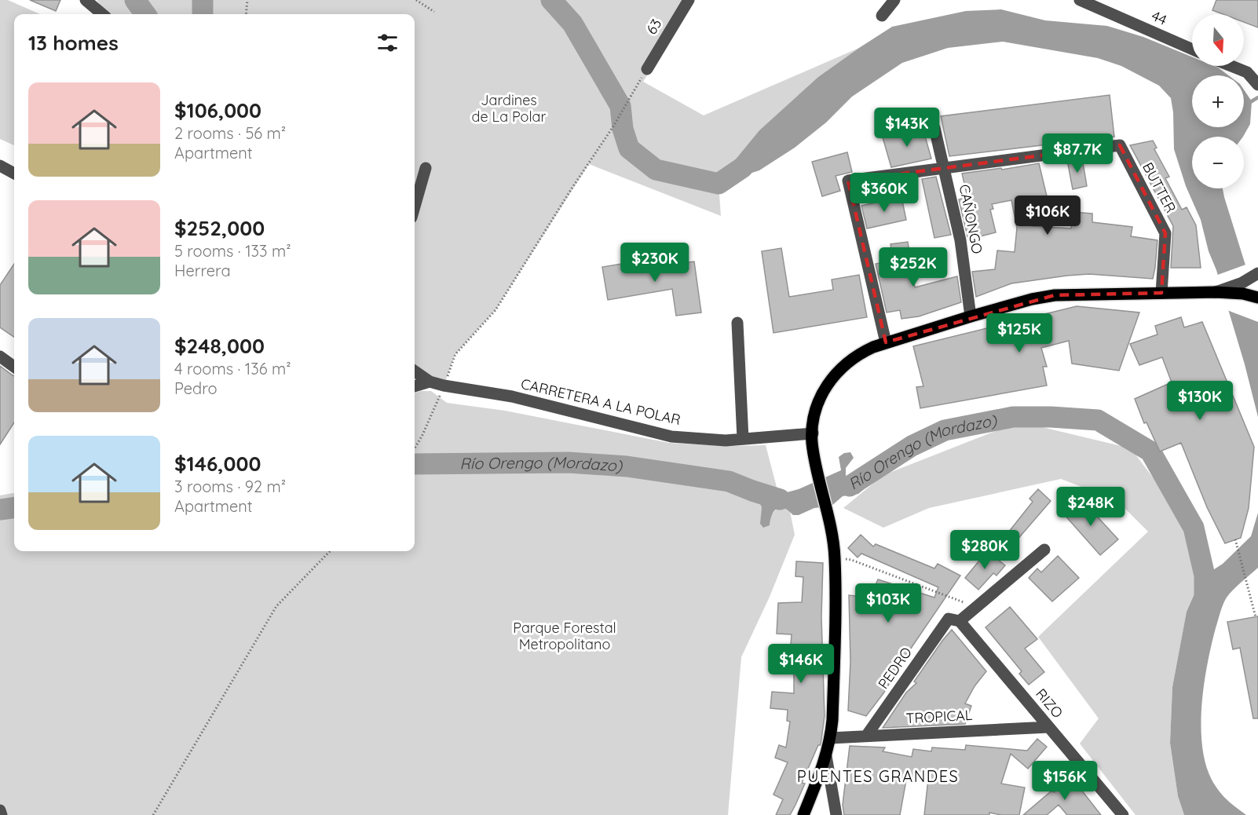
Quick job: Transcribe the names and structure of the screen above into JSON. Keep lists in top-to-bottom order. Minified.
{"streets":{"street":["44","63","BUTTER","CAÑONGO","CARRETERA A LA POLAR","PEDRO","RIZO","TROPICAL"]},"crossings":[["BUTTER","CAÑONGO"],["PEDRO","RIZO"],["PEDRO","TROPICAL"],["RIZO","TROPICAL"]],"districts":["PUENTES GRANDES"],"water":["Río Orengo (Mordazo)"],"parks":["Jardines de La Polar","Parque Forestal Metropolitano"],"north":"bottom","page":{"map_buttons":["+","−"],"heading":"13 homes","list":[{"name":"$106,000","note":"2 rooms · 56 m² · Apartment"},{"name":"$252,000","note":"5 rooms · 133 m² · Herrera"},{"name":"$248,000","note":"4 rooms · 136 m² · Pedro"},{"name":"$146,000","note":"3 rooms · 92 m² · Apartment"}],"price":["$143K","$87.7K","$360K","$106K","$230K","$252K","$125K","$130K","$248K","$280K","$103K","$146K","$156K"]}}
